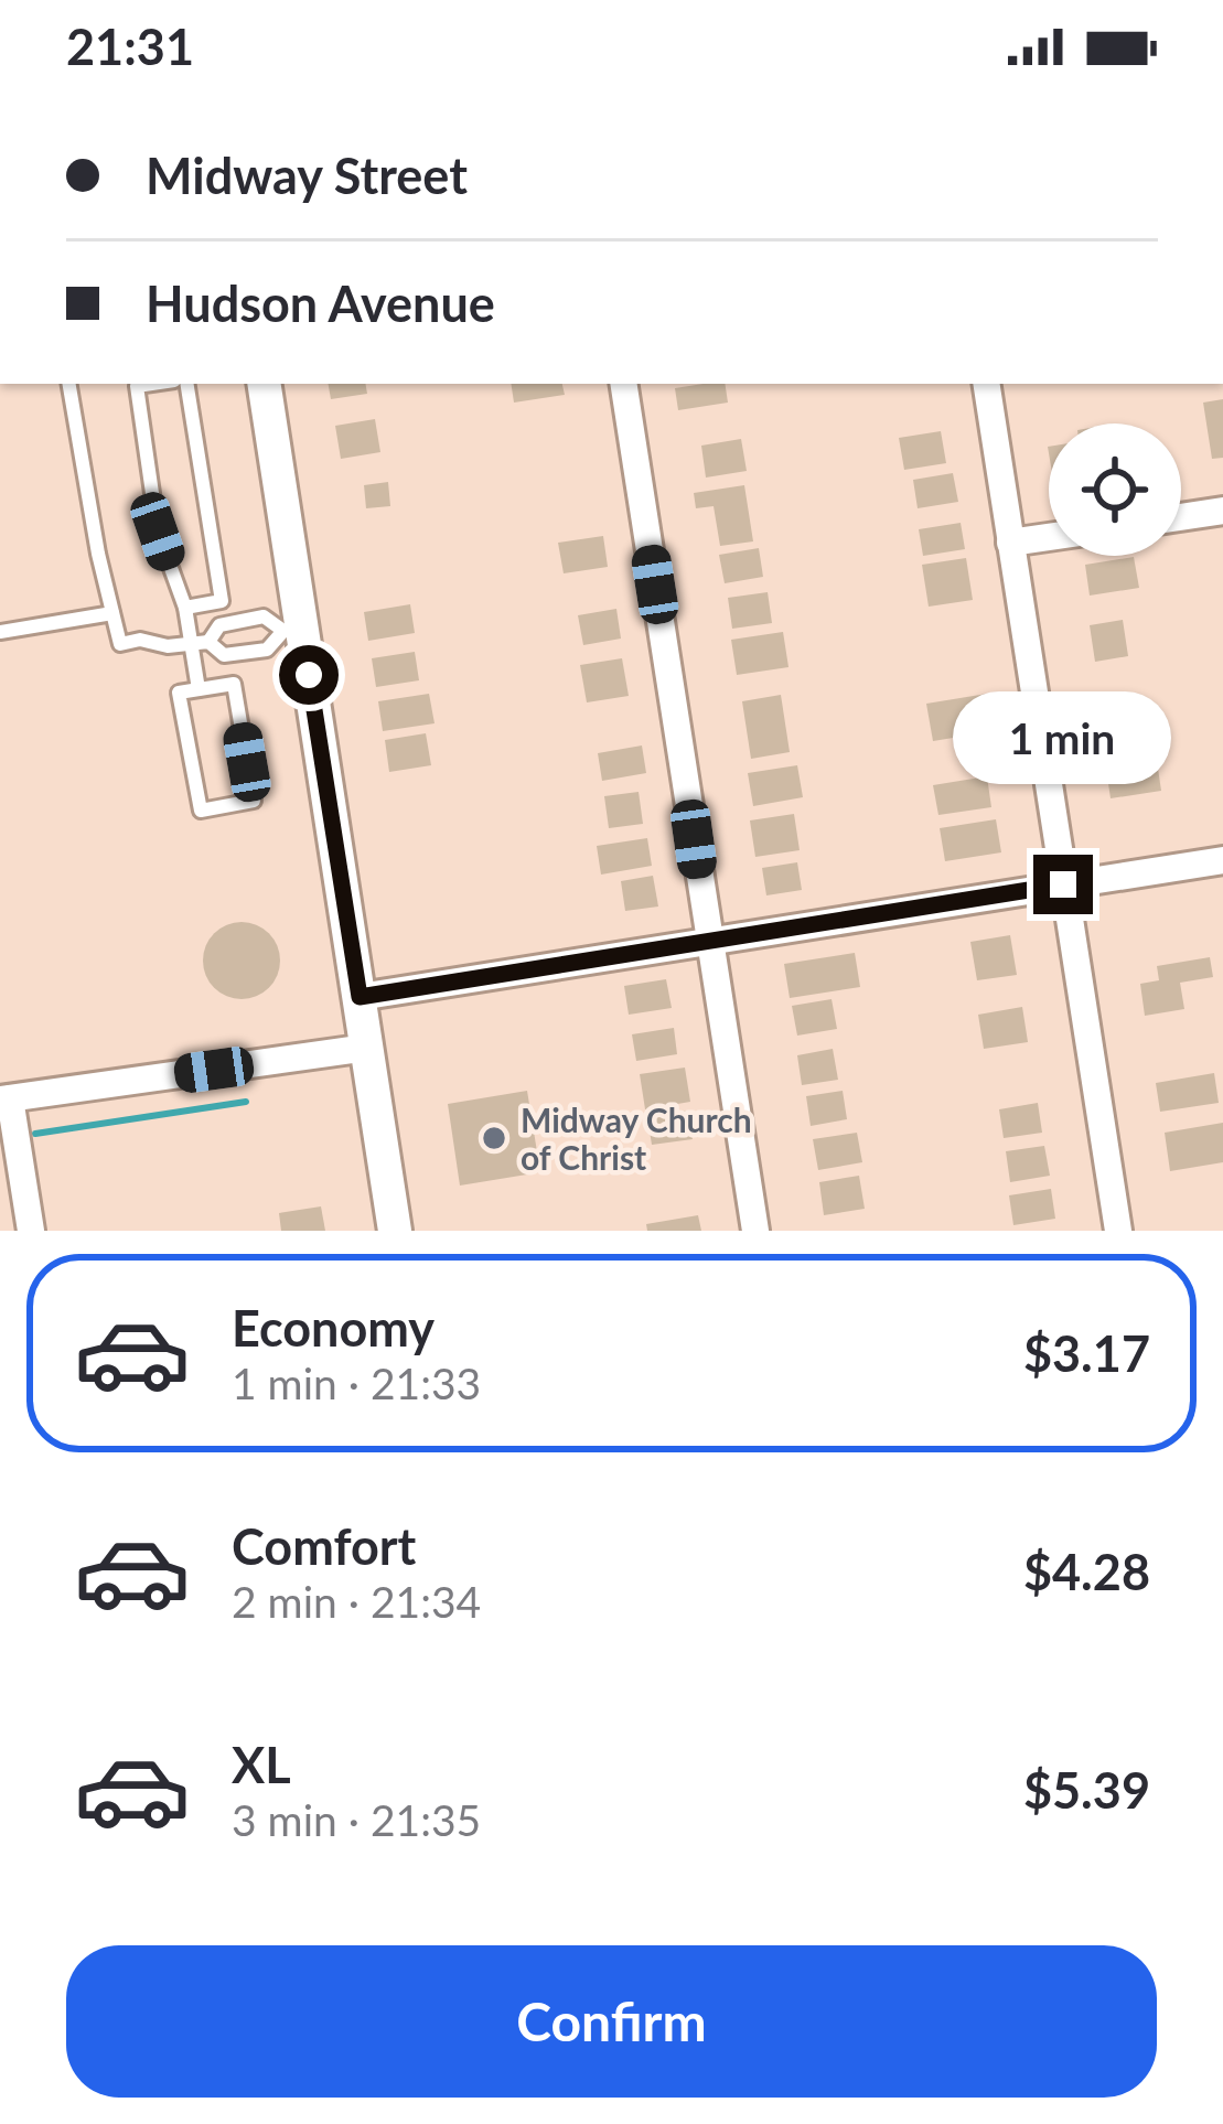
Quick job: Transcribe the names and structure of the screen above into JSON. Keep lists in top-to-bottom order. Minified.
{"places":["Midway Church of Christ"],"page":{"status":"21:31","banner":["Midway Street","Hudson Avenue"],"bubble":"1 min","list":[{"name":"Economy","note":"1 min · 21:33","value":"$3.17"},{"name":"Comfort","note":"2 min · 21:34","value":"$4.28"},{"name":"XL","note":"3 min · 21:35","value":"$5.39"}],"buttons":"Confirm"}}
